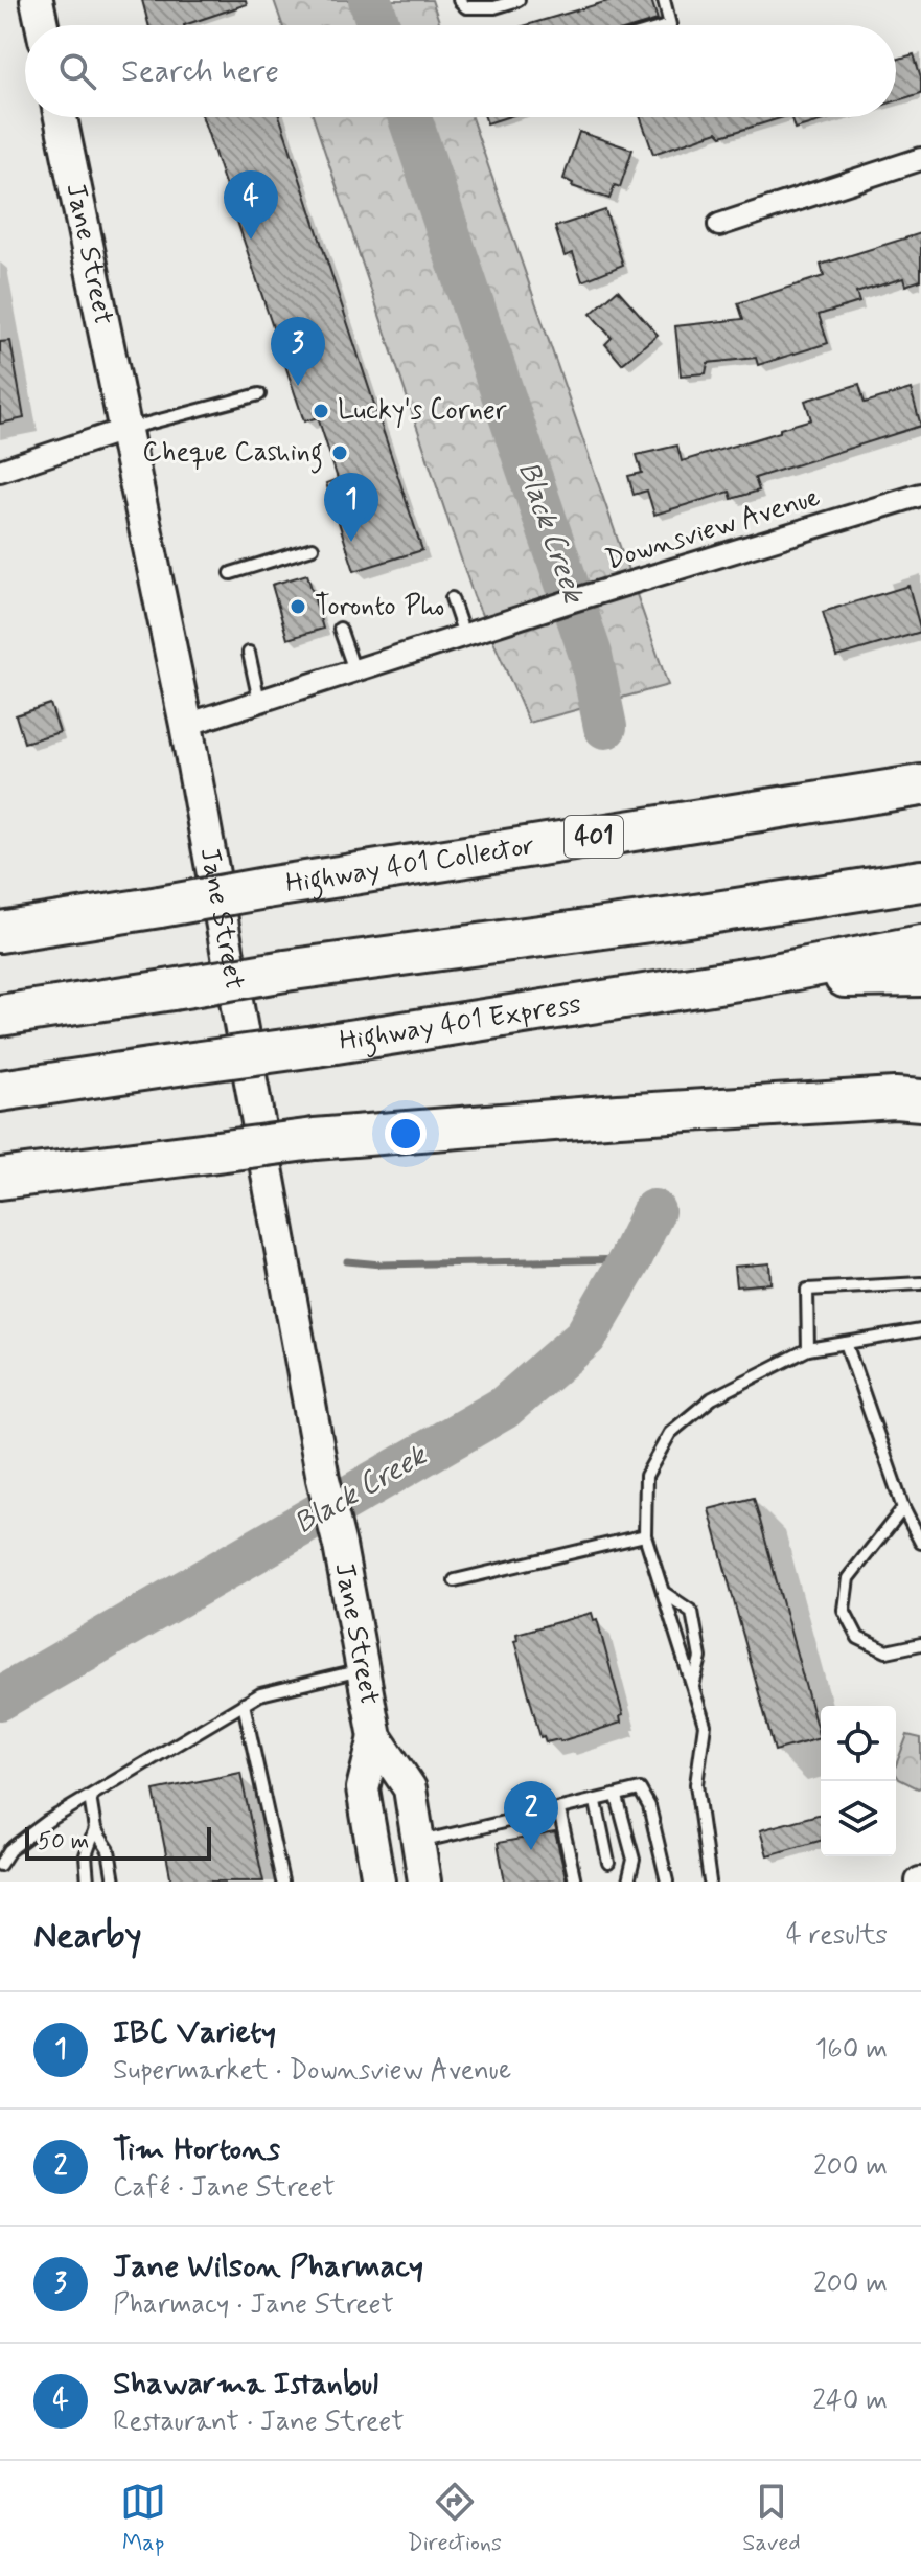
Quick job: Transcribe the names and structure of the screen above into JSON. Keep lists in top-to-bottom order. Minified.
{"streets":{"highway":["401","Highway 401 Collector","Highway 401 Express"],"main road":["Jane Street"],"street":["Downsview Avenue"]},"crossings":[["Jane Street","Downsview Avenue"]],"water":["Black Creek"],"places":["Lucky's Corner","Cheque Cashing","Toronto Pho"],"scale_bar":"50 m","page":{"search":"Search here","pins":["4","3","1","2"],"scale":"50 m","heading":["Nearby","4 results"],"list":[{"mark":"1","name":"IBC Variety","note":"Supermarket · Downsview Avenue","value":"160 m"},{"mark":"2","name":"Tim Hortons","note":"Café · Jane Street","value":"200 m"},{"mark":"3","name":"Jane Wilson Pharmacy","note":"Pharmacy · Jane Street","value":"200 m"},{"mark":"4","name":"Shawarma Istanbul","note":"Restaurant · Jane Street","value":"240 m"}],"nav":["Map","Directions","Saved"]}}
